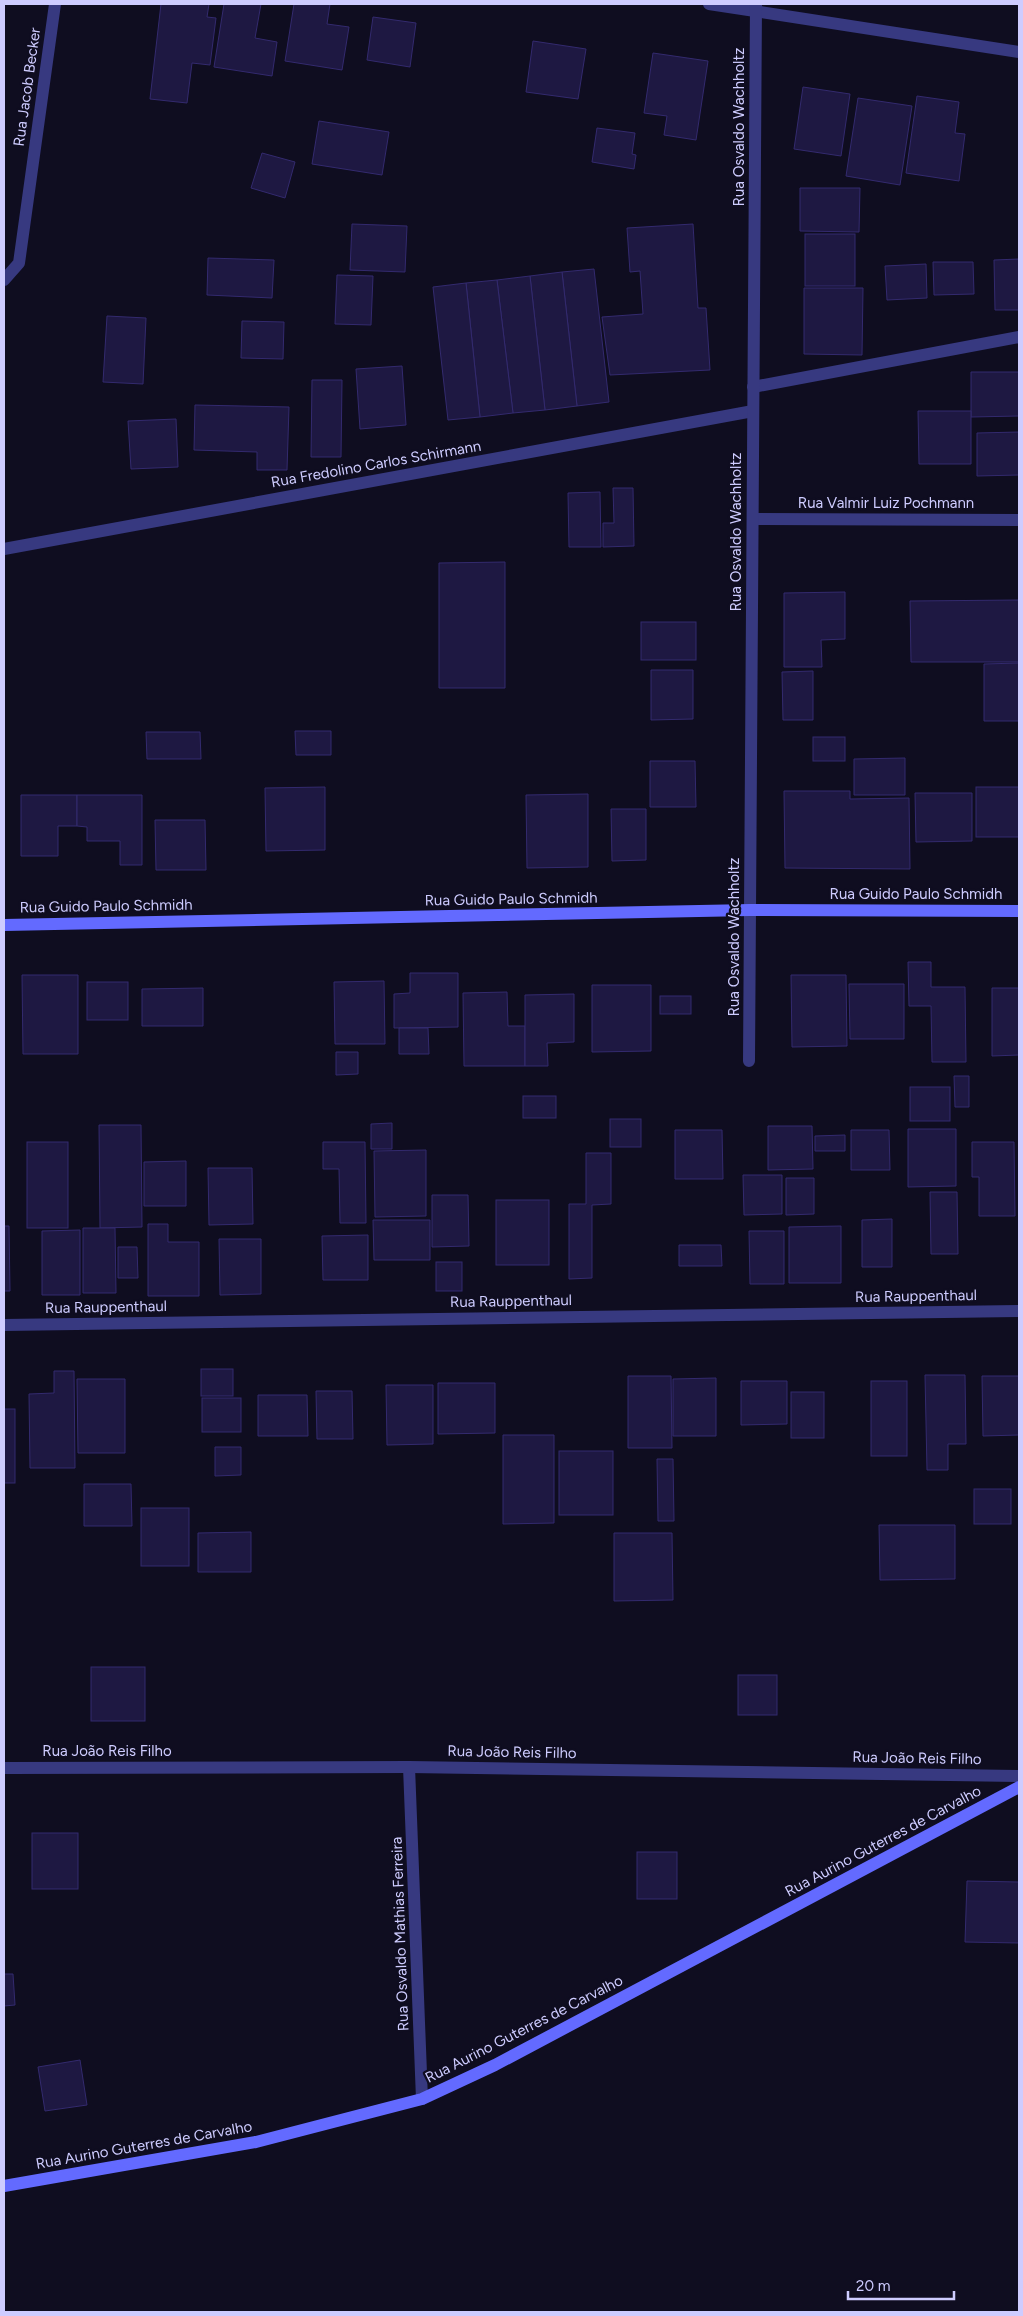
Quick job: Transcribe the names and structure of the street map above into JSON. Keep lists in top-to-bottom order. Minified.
{"streets":{"street":["Rua Jacob Becker","Rua Osvaldo Wachholtz","Rua Fredolino Carlos Schirmann","Rua Valmir Luiz Pochmann","Rua Guido Paulo Schmidh","Rua Rauppenthaul","Rua João Reis Filho","Rua Aurino Guterres de Carvalho","Rua Osvaldo Mathias Ferreira"]},"crossings":[["Rua Osvaldo Wachholtz","Rua Fredolino Carlos Schirmann"],["Rua Osvaldo Wachholtz","Rua Valmir Luiz Pochmann"],["Rua Osvaldo Wachholtz","Rua Guido Paulo Schmidh"],["Rua João Reis Filho","Rua Osvaldo Mathias Ferreira"],["Rua Aurino Guterres de Carvalho","Rua Osvaldo Mathias Ferreira"]],"scale_bar":"20 m"}
